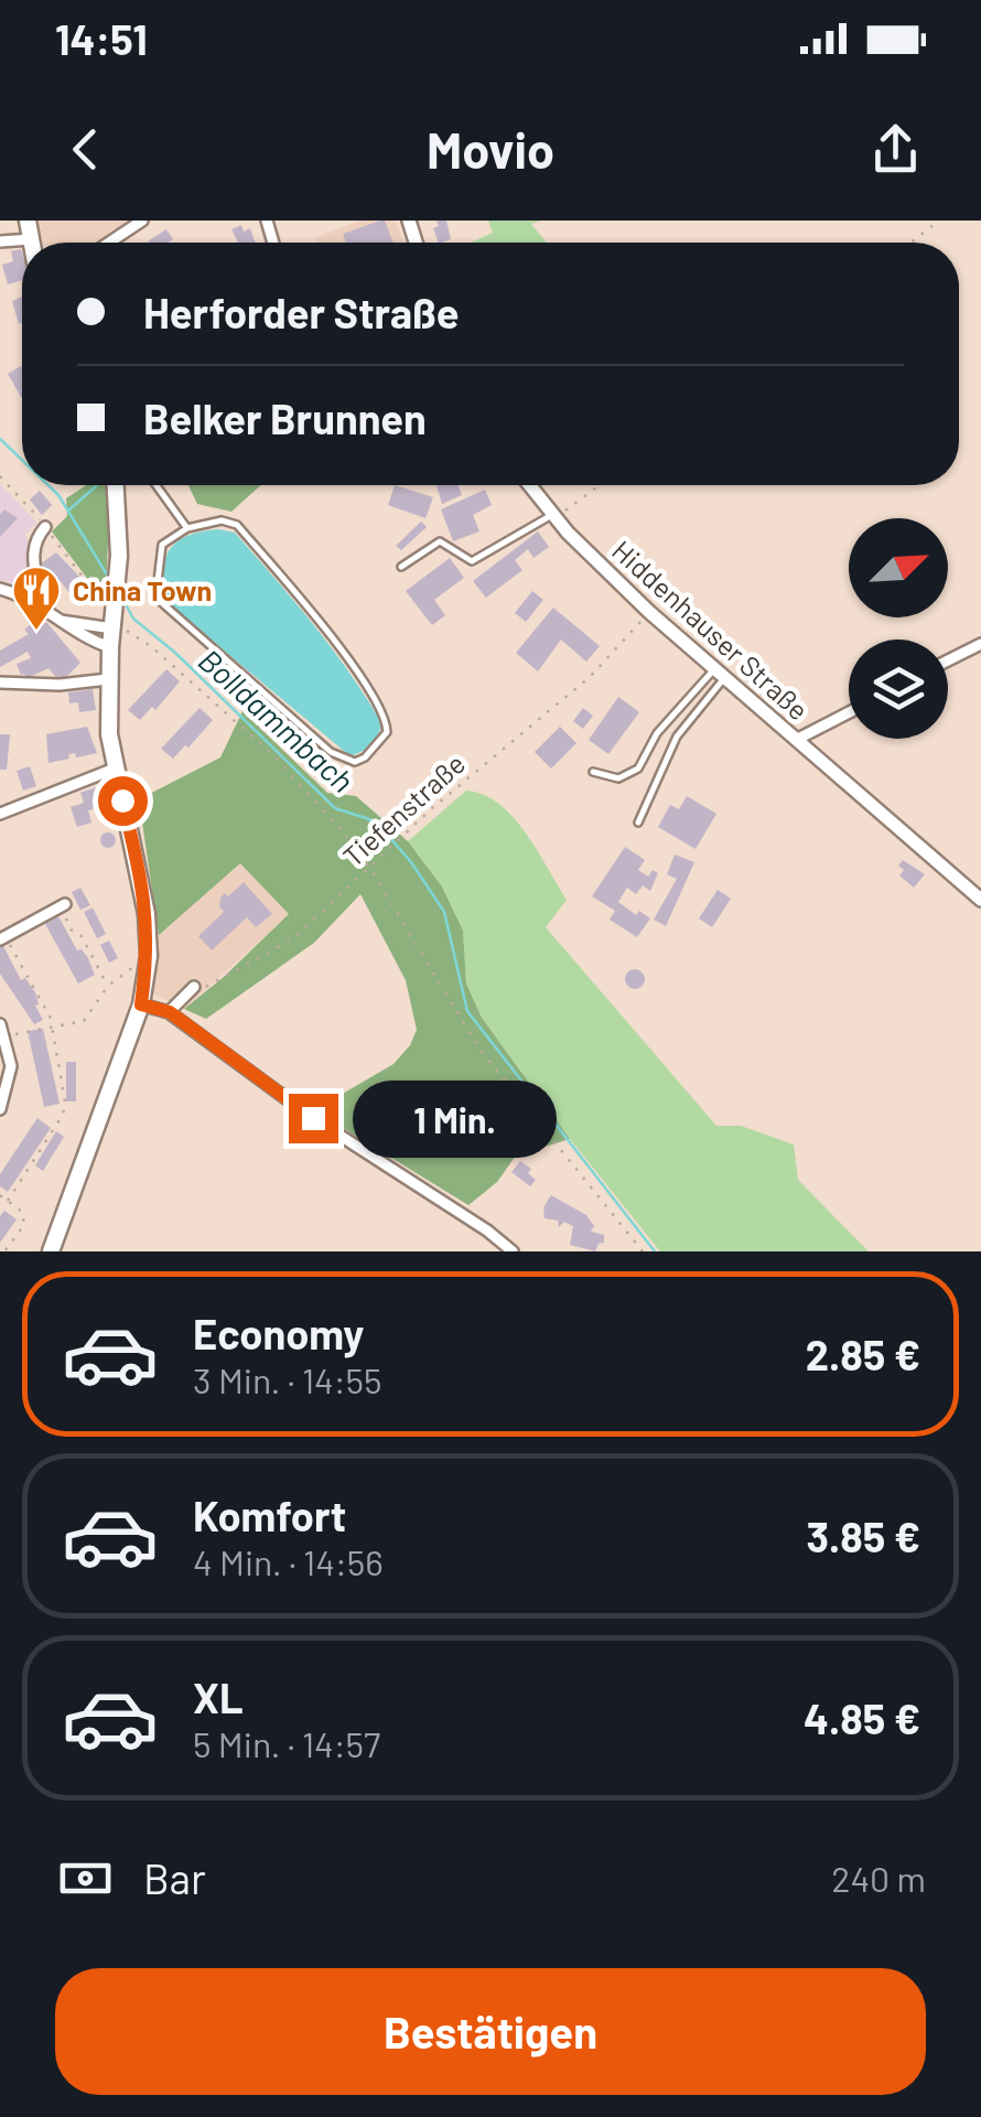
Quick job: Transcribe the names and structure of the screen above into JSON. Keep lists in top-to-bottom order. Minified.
{"streets":{"street":["Hiddenhauser Straße"],"path":["Tiefenstraße"]},"crossings":[["Hiddenhauser Straße","Tiefenstraße"]],"water":["Bolldammbach"],"places":{"restaurant":["China Town"]},"north":"top right","page":{"status":"14:51","header":"Movio","banner":["Herforder Straße","Belker Brunnen"],"bubble":"1 Min.","list":[{"name":"Economy","note":"3 Min. · 14:55","value":"2.85 €"},{"name":"Komfort","note":"4 Min. · 14:56","value":"3.85 €"},{"name":"XL","note":"5 Min. · 14:57","value":"4.85 €"}],"pay":["Bar","240 m"],"buttons":"Bestätigen"}}
